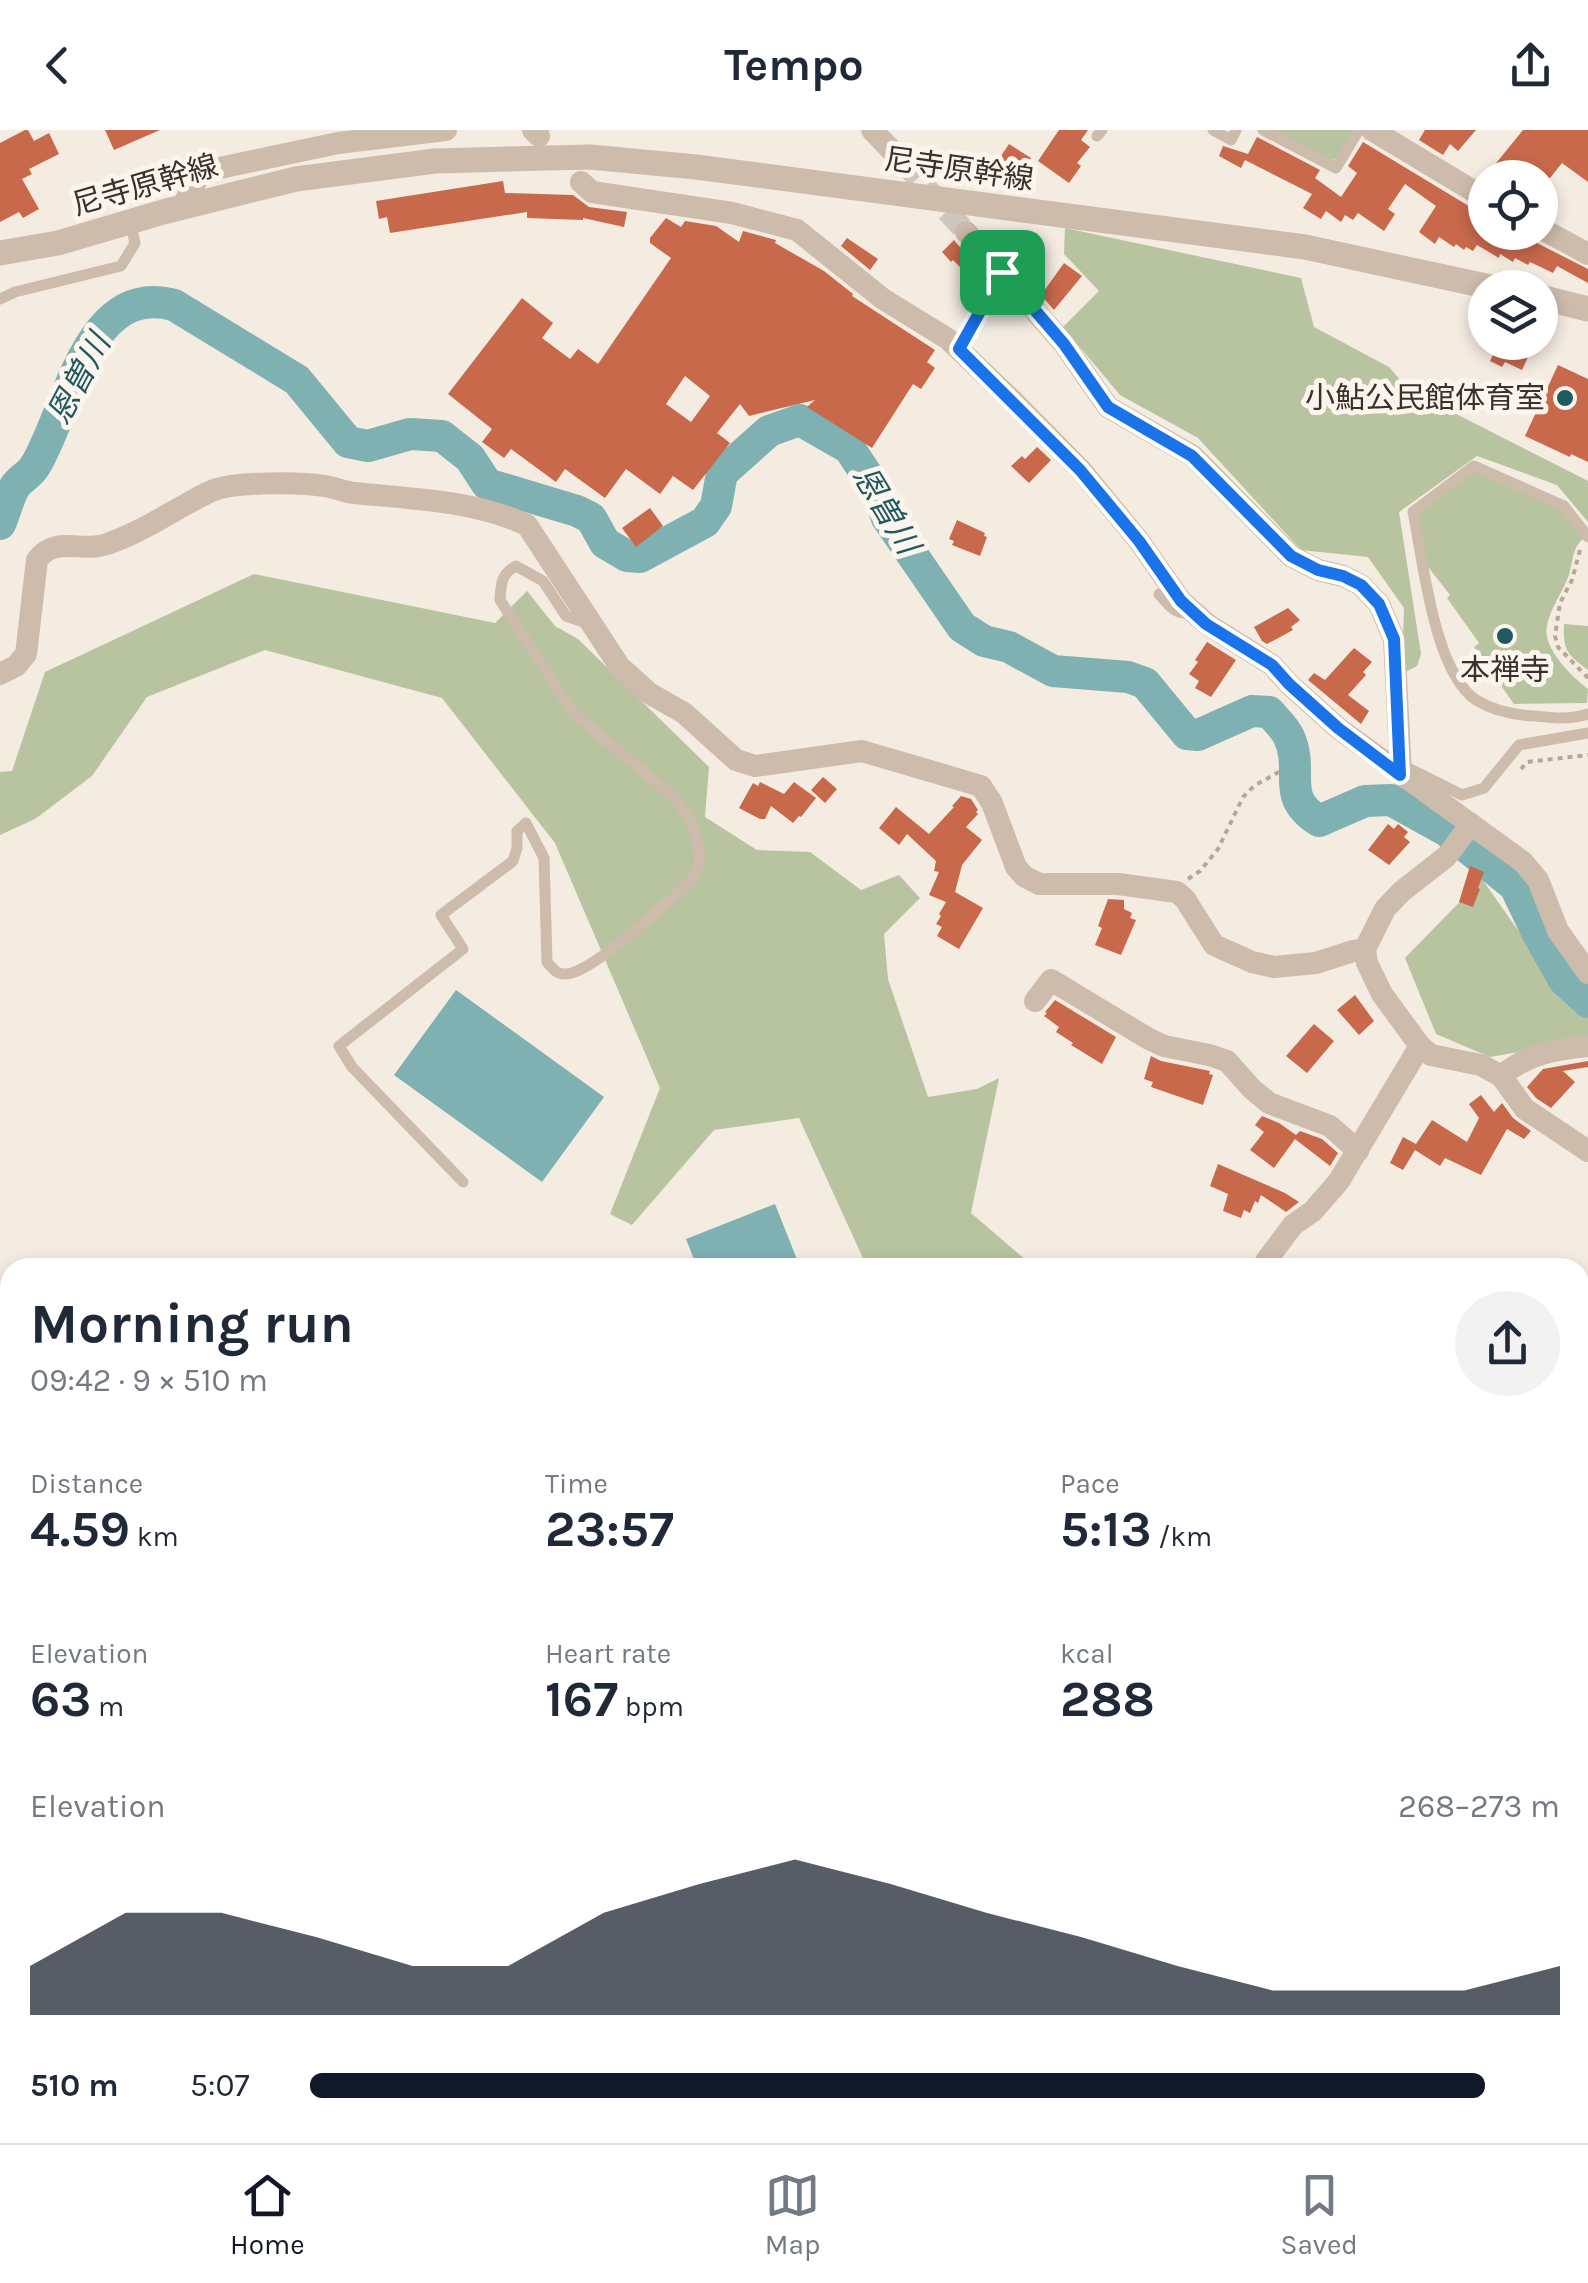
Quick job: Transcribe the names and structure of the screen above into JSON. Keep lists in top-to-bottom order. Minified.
{"streets":{"street":["尼寺原幹線"]},"water":["恩曽川"],"places":["小鮎公民館体育室","本禅寺"],"page":{"header":"Tempo","heading":["Morning run","09:42 · 9 × 510 m"],"stats":[["Distance","4.59 km"],["Time","23:57"],["Pace","5:13 /km"],["Elevation","63 m"],["Heart rate","167 bpm"],["kcal","288"]],"chart":["Elevation","268–273 m"],"list":[{"name":"510 m","note":"5:07"}],"tabs":["Home","Map","Saved"]}}
